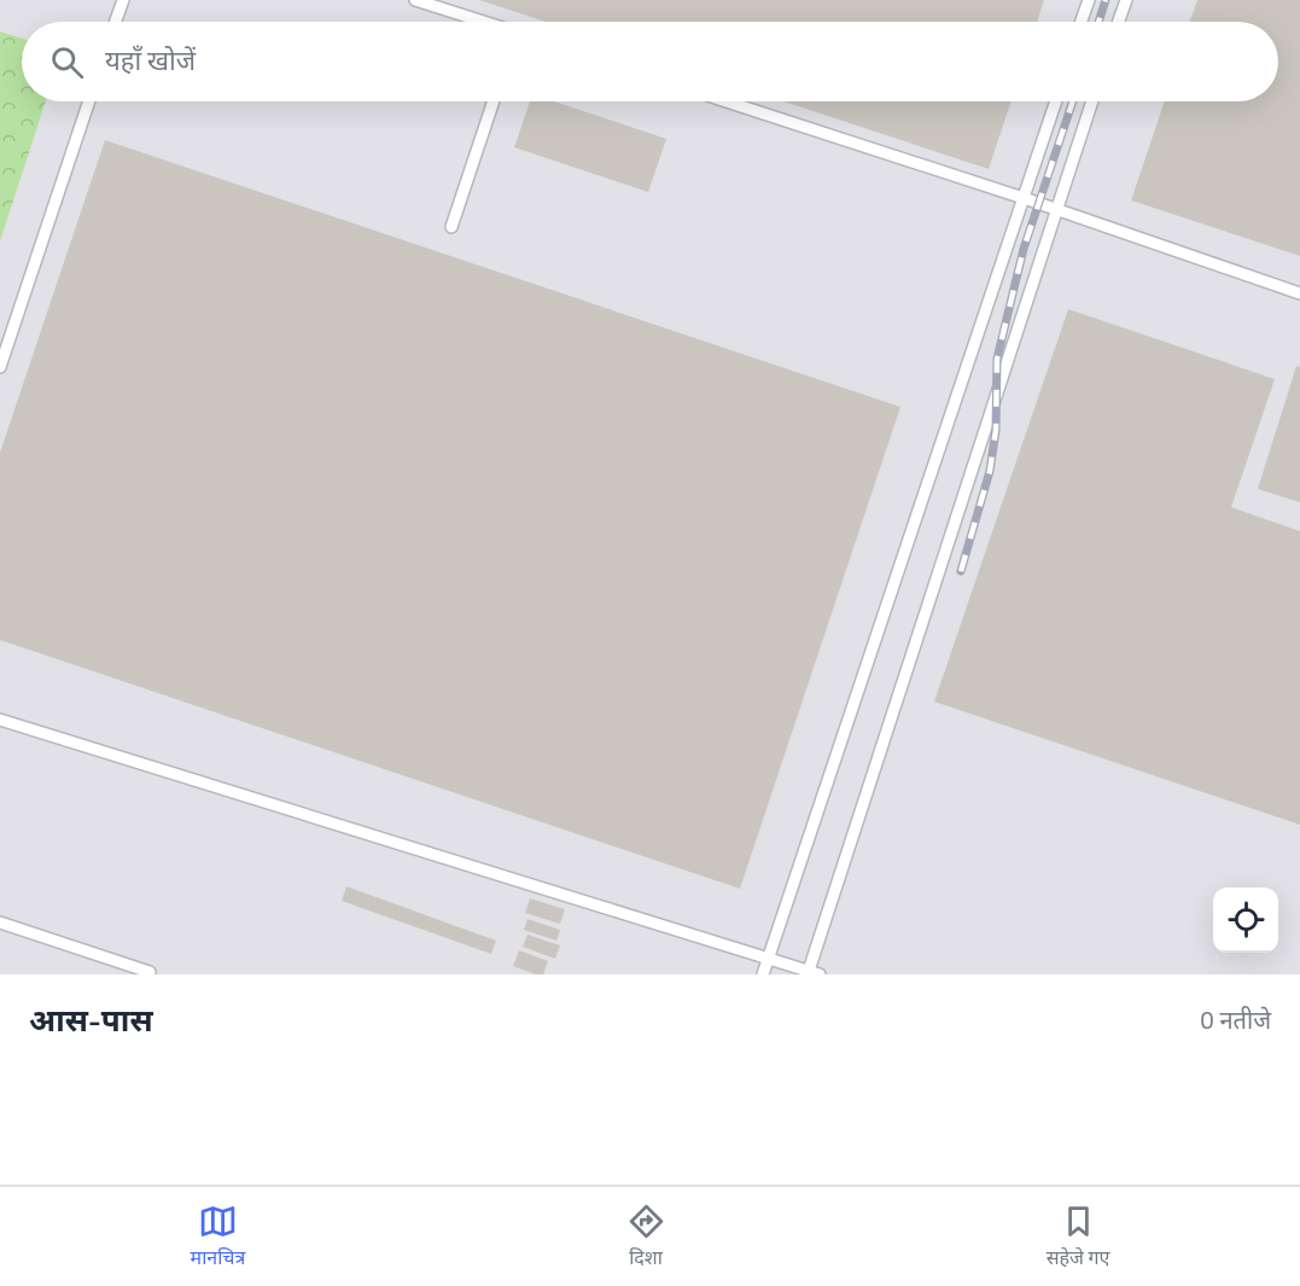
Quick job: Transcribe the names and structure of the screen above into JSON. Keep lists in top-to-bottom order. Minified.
{"page":{"search":"यहाँ खोजें","heading":["आस-पास","0 नतीजे"],"nav":["मानचित्र","दिशा","सहेजे गए"]}}
